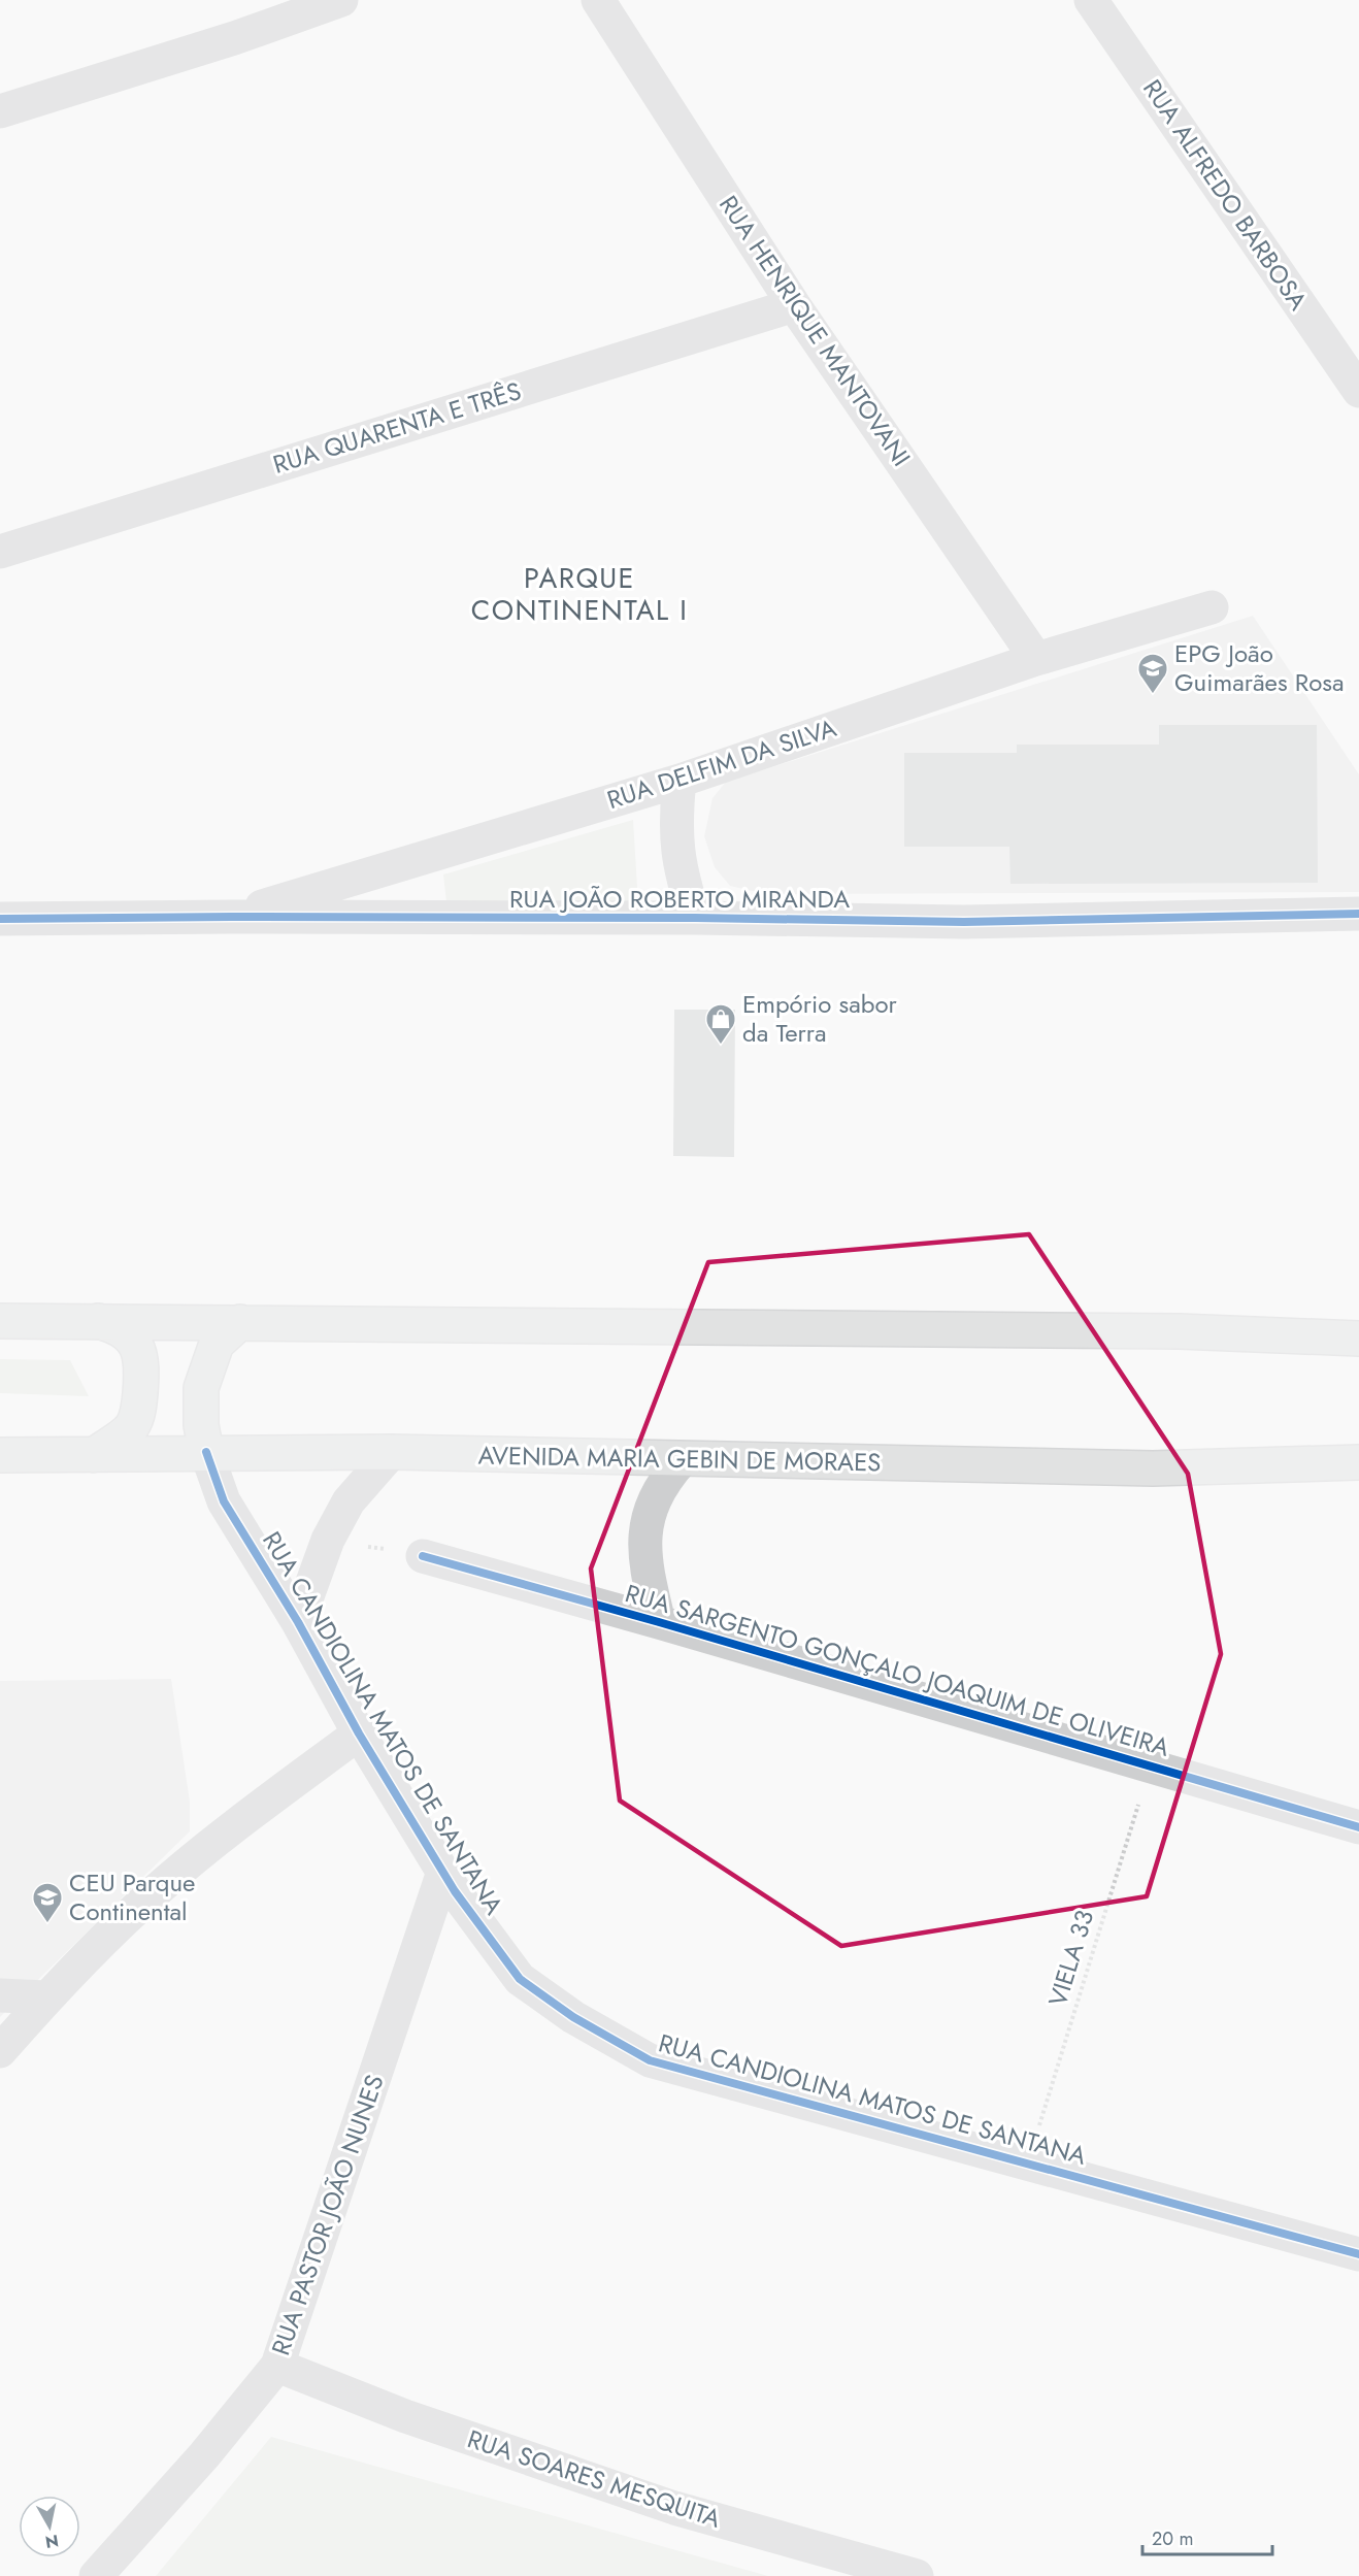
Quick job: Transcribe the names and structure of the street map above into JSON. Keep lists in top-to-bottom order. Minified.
{"streets":{"main road":["AVENIDA MARIA GEBIN DE MORAES"],"street":["RUA ALFREDO BARBOSA","RUA HENRIQUE MANTOVANI","RUA QUARENTA E TRÊS","RUA DELFIM DA SILVA","RUA JOÃO ROBERTO MIRANDA","RUA SARGENTO GONÇALO JOAQUIM DE OLIVEIRA","RUA CANDIOLINA MATOS DE SANTANA","RUA PASTOR JOÃO NUNES","RUA SOARES MESQUITA"],"path":["VIELA 33"]},"crossings":[["RUA HENRIQUE MANTOVANI","RUA QUARENTA E TRÊS"],["RUA HENRIQUE MANTOVANI","RUA DELFIM DA SILVA"],["RUA DELFIM DA SILVA","RUA JOÃO ROBERTO MIRANDA"],["AVENIDA MARIA GEBIN DE MORAES","RUA CANDIOLINA MATOS DE SANTANA"],["RUA SARGENTO GONÇALO JOAQUIM DE OLIVEIRA","VIELA 33"],["RUA CANDIOLINA MATOS DE SANTANA","VIELA 33"],["RUA CANDIOLINA MATOS DE SANTANA","RUA PASTOR JOÃO NUNES"],["RUA PASTOR JOÃO NUNES","RUA SOARES MESQUITA"]],"districts":["PARQUE CONTINENTAL I"],"places":{"school or university":["EPG João Guimarães Rosa","CEU Parque Continental"],"shop":["Empório sabor da Terra"]},"scale_bar":"20 m","north":"bottom"}
